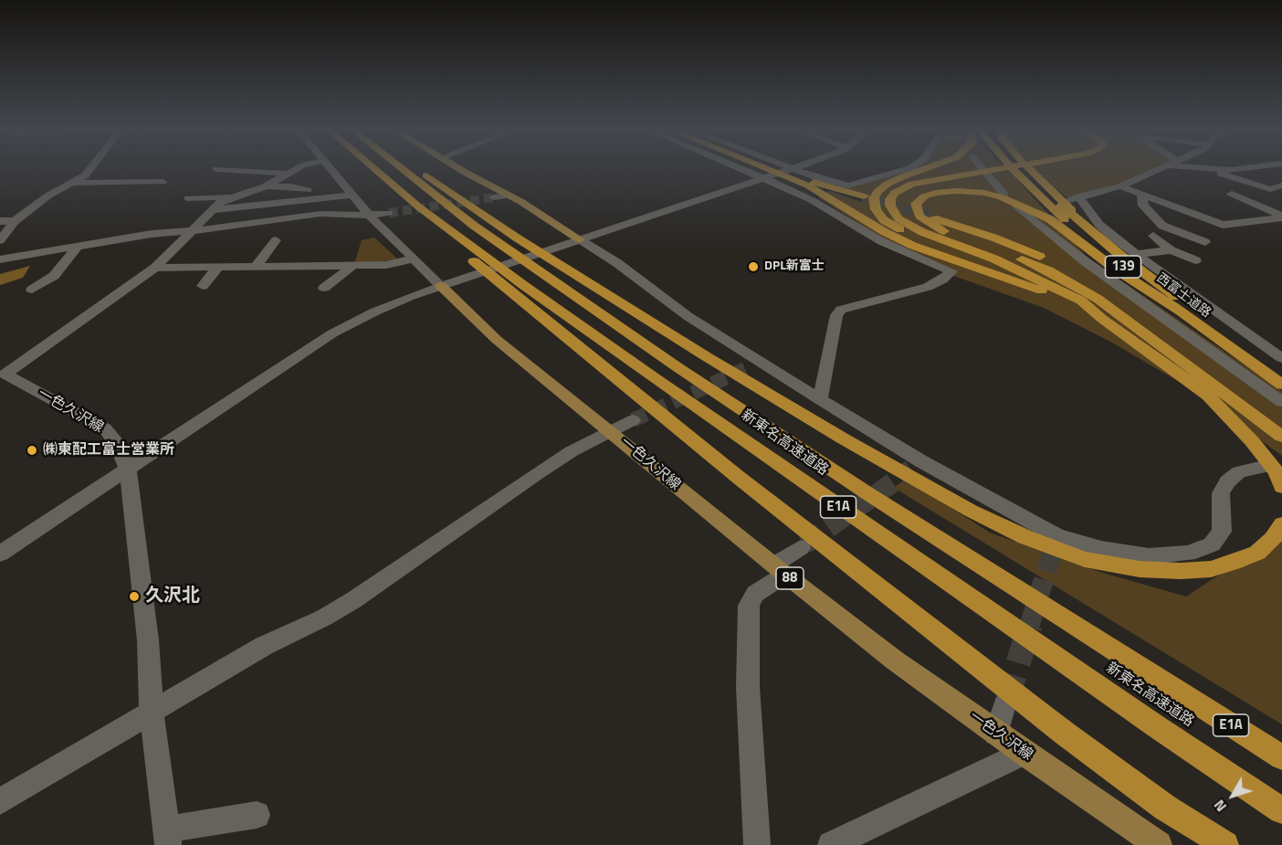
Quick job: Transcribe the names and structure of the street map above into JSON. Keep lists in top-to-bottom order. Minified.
{"streets":{"highway":["139","西富士道路","新東名高速道路","E1A"],"main road":["一色久沢線","88"]},"places":["DPL新富士","㈱東配工富士営業所","久沢北"],"north":"bottom left"}
